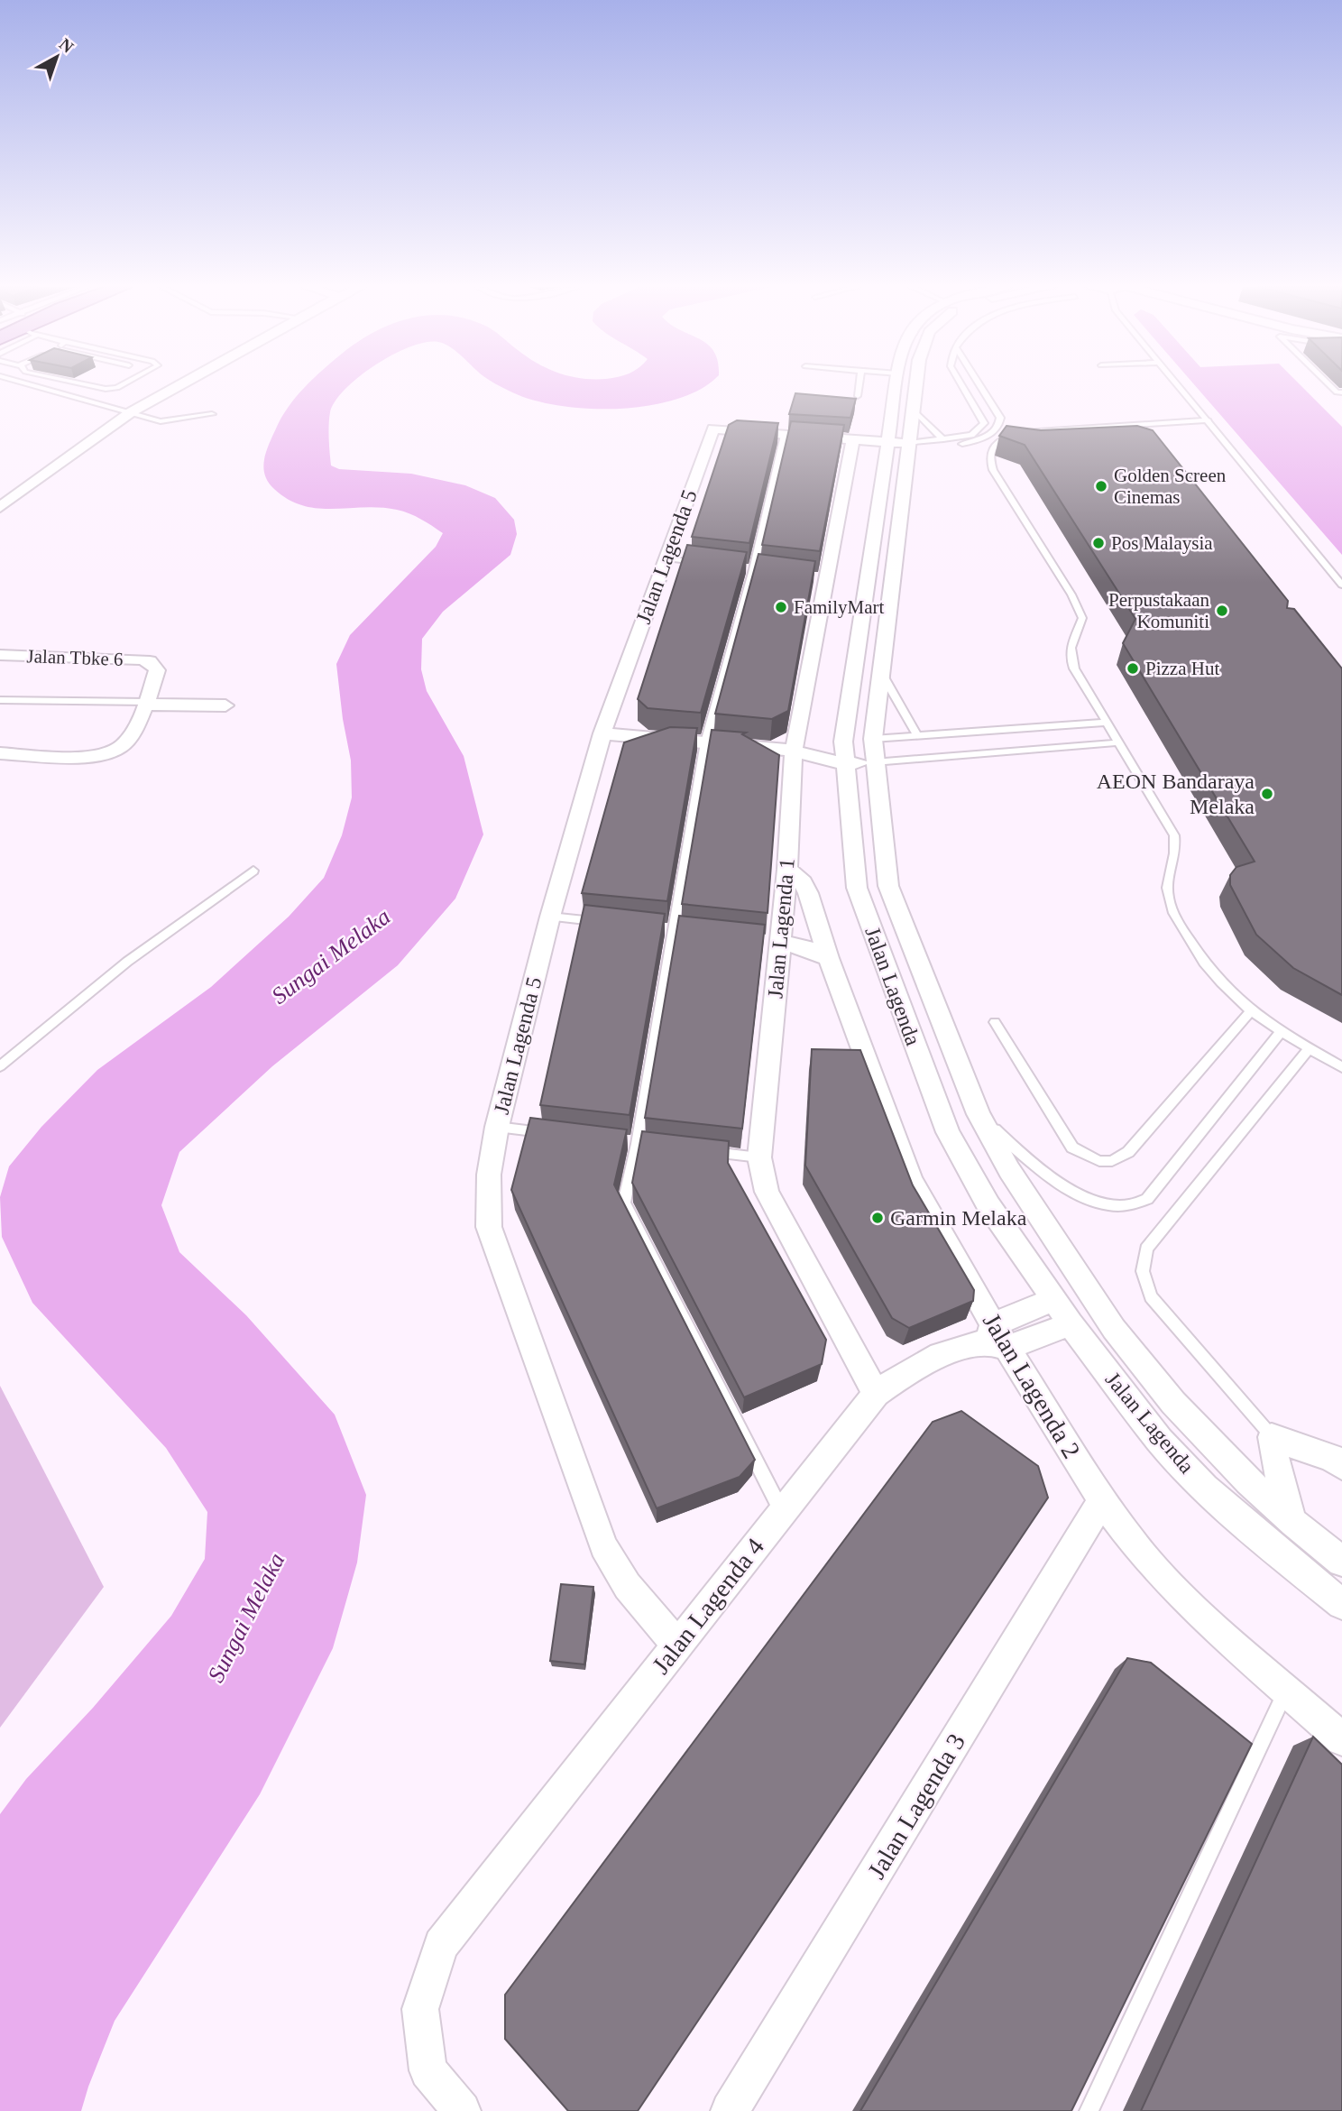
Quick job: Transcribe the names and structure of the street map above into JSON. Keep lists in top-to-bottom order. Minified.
{"streets":{"street":["Jalan Lagenda 5","Jalan Tbke 6","Jalan Lagenda 1","Jalan Lagenda","Jalan Lagenda 2","Jalan Lagenda 4","Jalan Lagenda 3"]},"crossings":[["Jalan Lagenda 5","Jalan Lagenda 4"],["Jalan Lagenda 1","Jalan Lagenda 2"],["Jalan Lagenda 1","Jalan Lagenda 4"],["Jalan Lagenda","Jalan Lagenda 4"],["Jalan Lagenda 2","Jalan Lagenda 4"],["Jalan Lagenda 2","Jalan Lagenda 3"]],"water":["Sungai Melaka"],"places":["Golden Screen Cinemas","Pos Malaysia","FamilyMart","Perpustakaan Komuniti","Pizza Hut","AEON Bandaraya Melaka","Garmin Melaka"],"north":"top right"}
